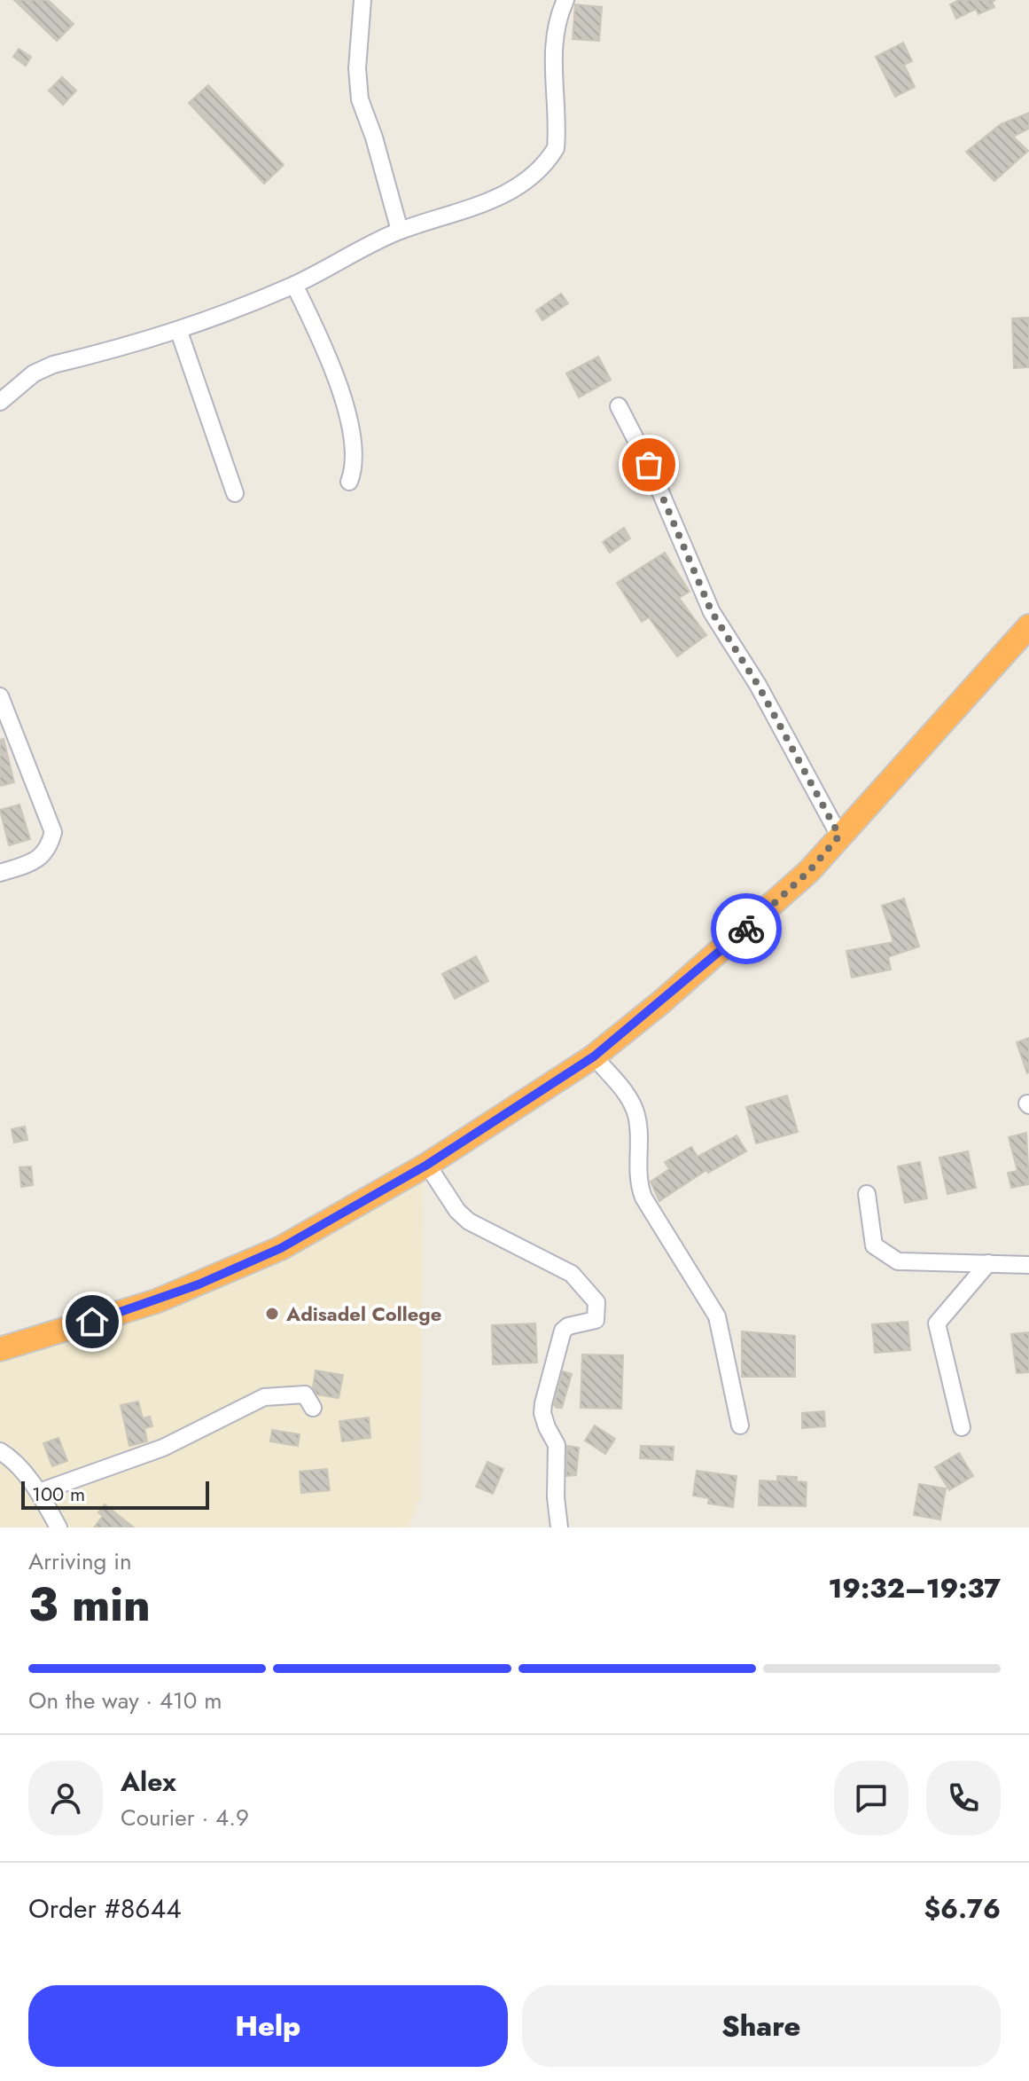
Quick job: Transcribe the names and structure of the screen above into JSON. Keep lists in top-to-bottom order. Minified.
{"places":["Adisadel College"],"scale_bar":"100 m","page":{"scale":"100 m","heading":["3 min","Arriving in","19:32–19:37"],"panel":["Alex","Courier · 4.9","Order #8644","$6.76"],"bar":"On the way · 410 m","buttons":["Help","Share"]}}
